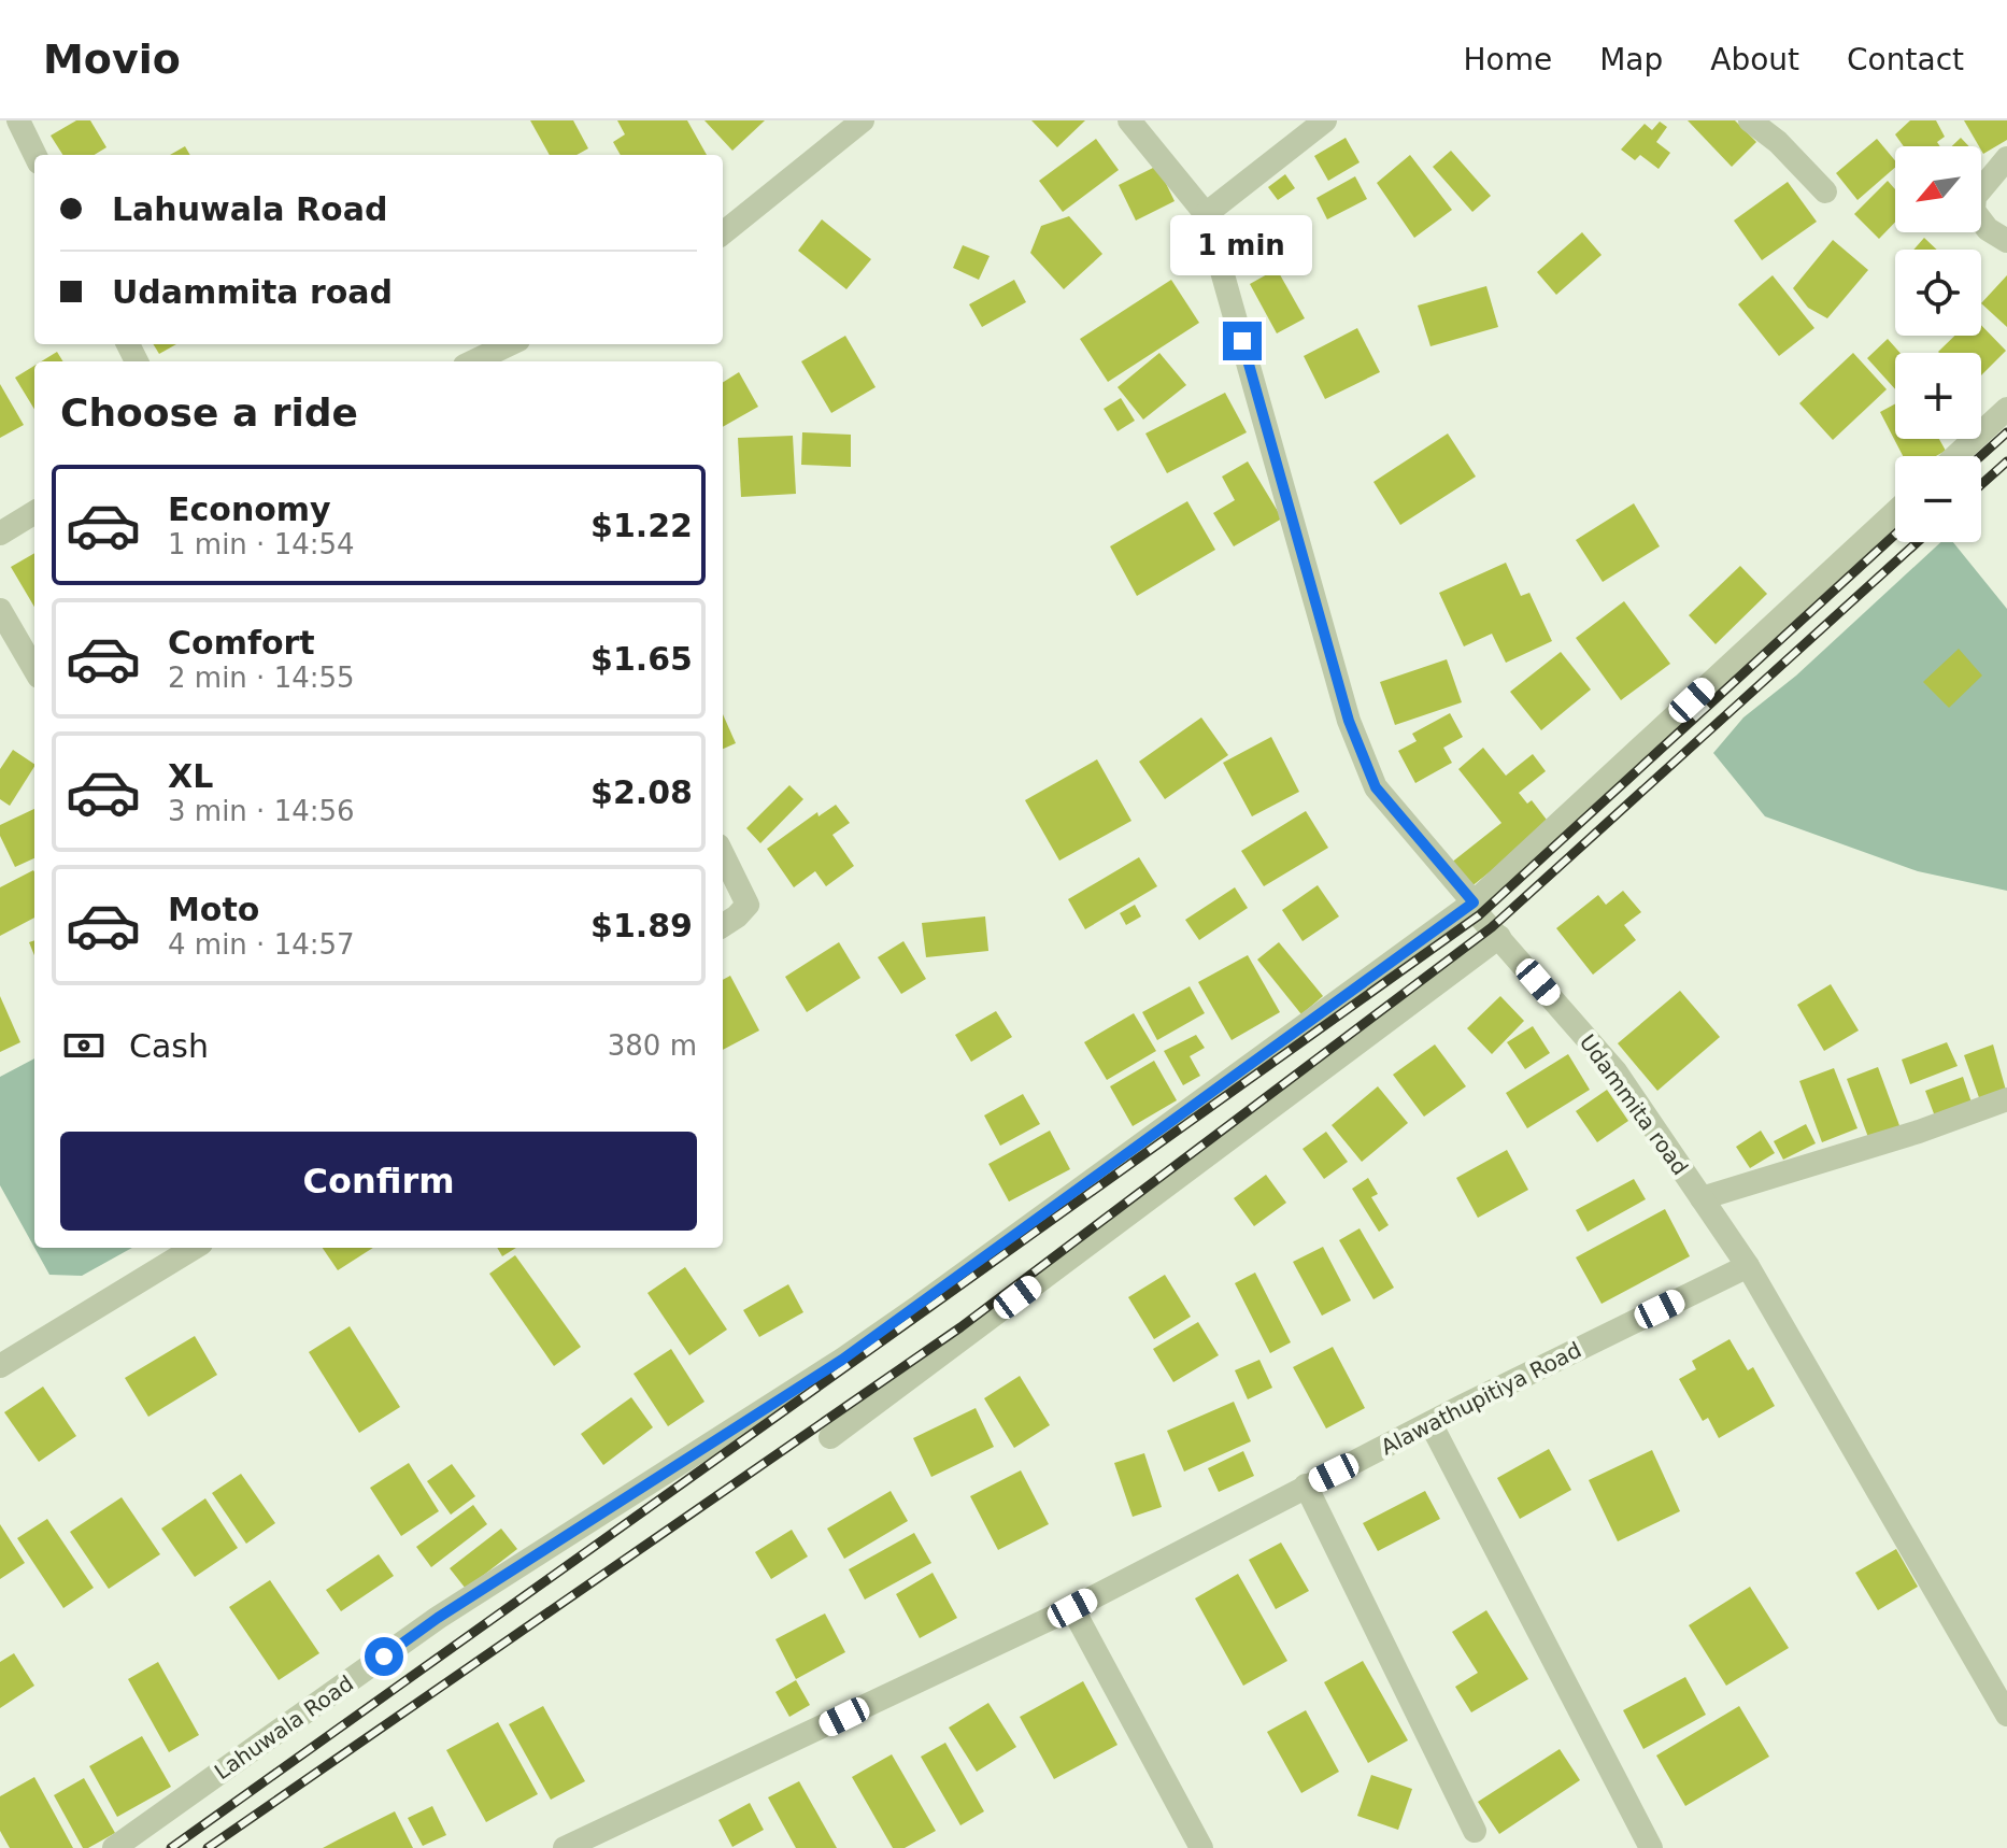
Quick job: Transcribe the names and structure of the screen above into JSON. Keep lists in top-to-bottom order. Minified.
{"streets":{"street":["Udammita road","Alawathupitiya Road","Lahuwala Road"]},"crossings":[["Udammita road","Alawathupitiya Road"],["Udammita road","Lahuwala Road"]],"north":"bottom left","page":{"header":"Movio","nav":["Home","Map","About","Contact"],"map_buttons":["+","−"],"banner":["Lahuwala Road","Udammita road"],"bubble":"1 min","heading":"Choose a ride","list":[{"name":"Economy","note":"1 min · 14:54","value":"$1.22"},{"name":"Comfort","note":"2 min · 14:55","value":"$1.65"},{"name":"XL","note":"3 min · 14:56","value":"$2.08"},{"name":"Moto","note":"4 min · 14:57","value":"$1.89"}],"pay":["Cash","380 m"],"buttons":"Confirm"}}
